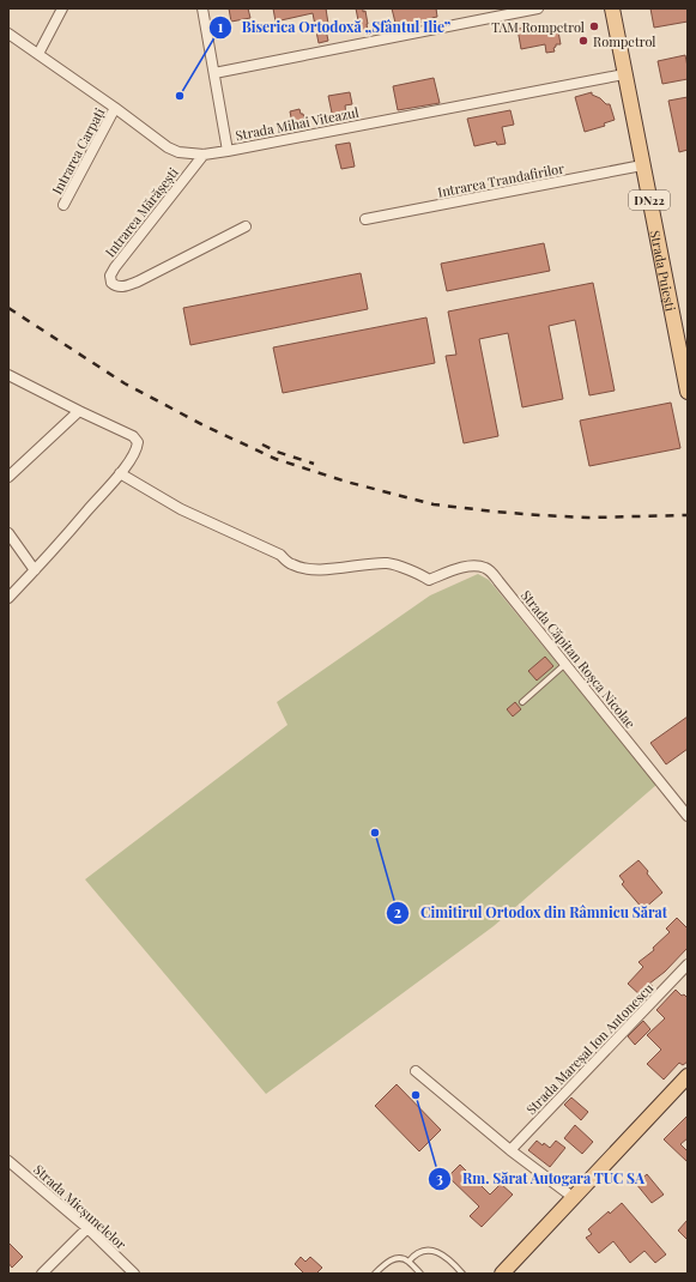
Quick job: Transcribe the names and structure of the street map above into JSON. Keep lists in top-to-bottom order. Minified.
{"streets":{"main road":["DN22","Strada Puiești"],"street":["Strada Mihai Viteazul","Intrarea Carpați","Intrarea Trandafirilor","Intrarea Mărășești","Strada Căpitan Roșca Nicolae","Strada Mareșal Ion Antonescu","Strada Micșunelelor"]},"crossings":[["Strada Mihai Viteazul","Intrarea Carpați"],["Strada Mihai Viteazul","Intrarea Mărășești"],["Strada Mihai Viteazul","Strada Puiești"],["Intrarea Trandafirilor","Strada Puiești"]],"places":["TAM Rompetrol","Rompetrol","Biserica Ortodoxă „Sfântul Ilie”","Cimitirul Ortodox din Râmnicu Sărat","Rm. Sărat Autogara TUC SA"]}
